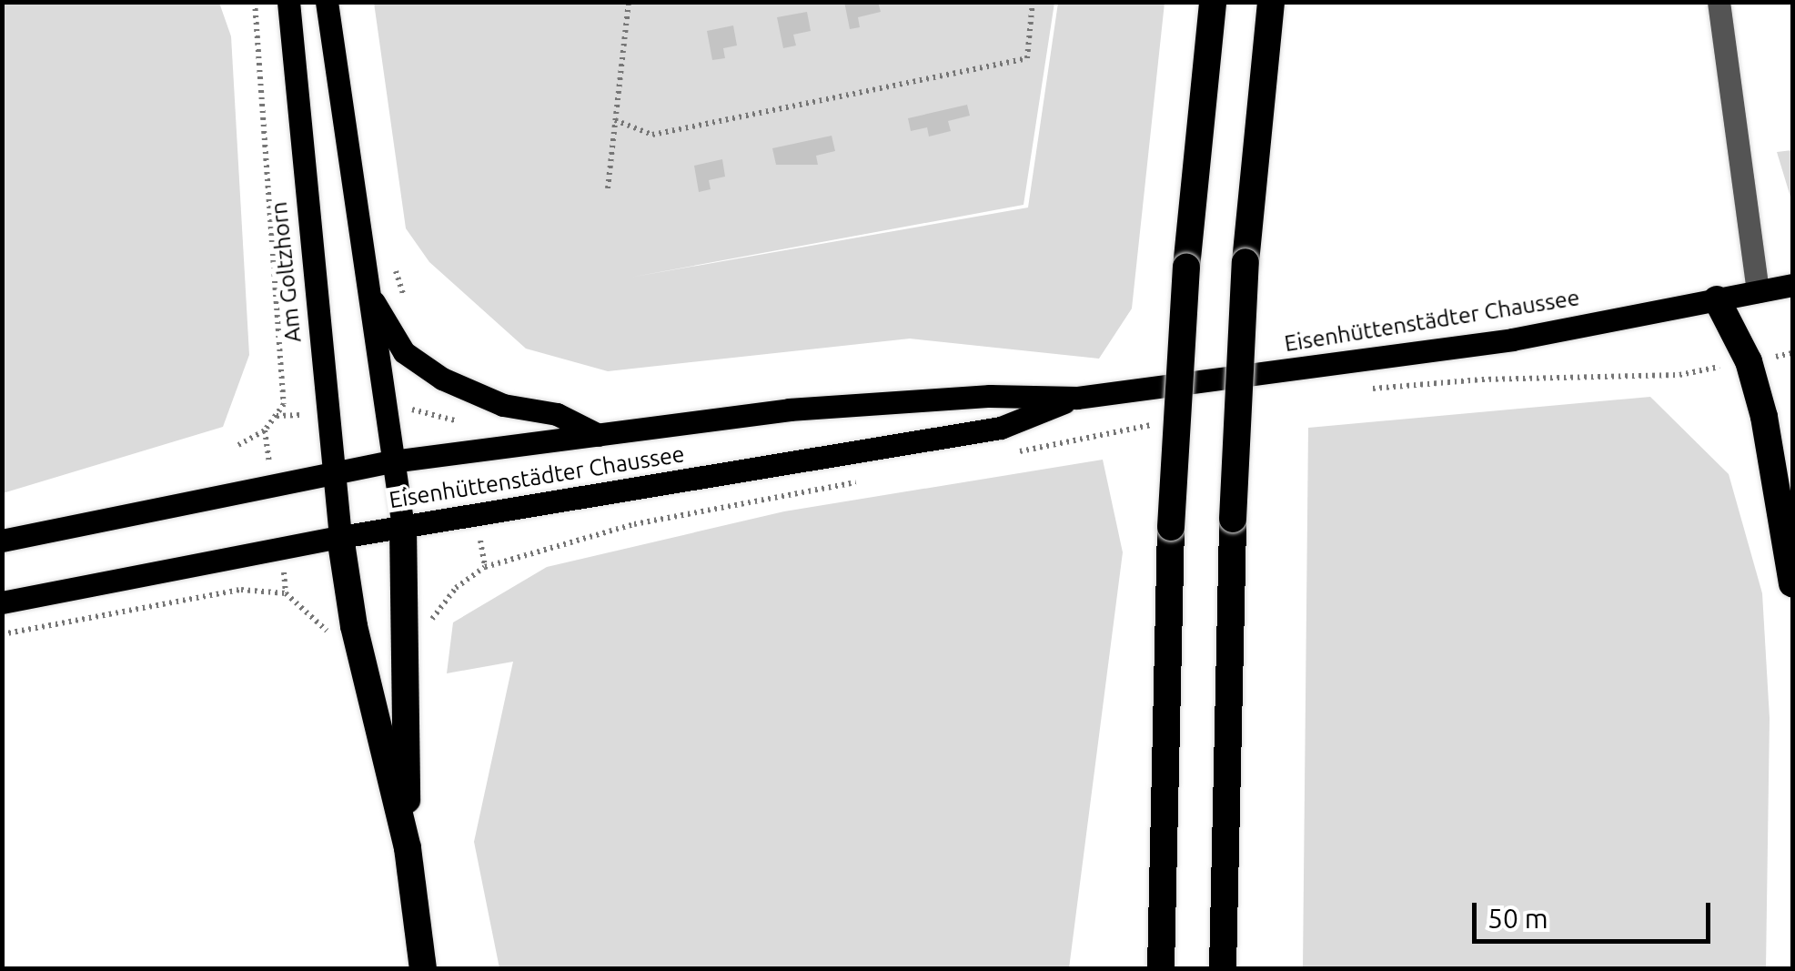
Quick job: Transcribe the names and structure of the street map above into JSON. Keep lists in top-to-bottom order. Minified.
{"streets":{"main road":["Am Goltzhorn","Eisenhüttenstädter Chaussee"]},"crossings":[["Am Goltzhorn","Eisenhüttenstädter Chaussee"]],"scale_bar":"50 m"}
